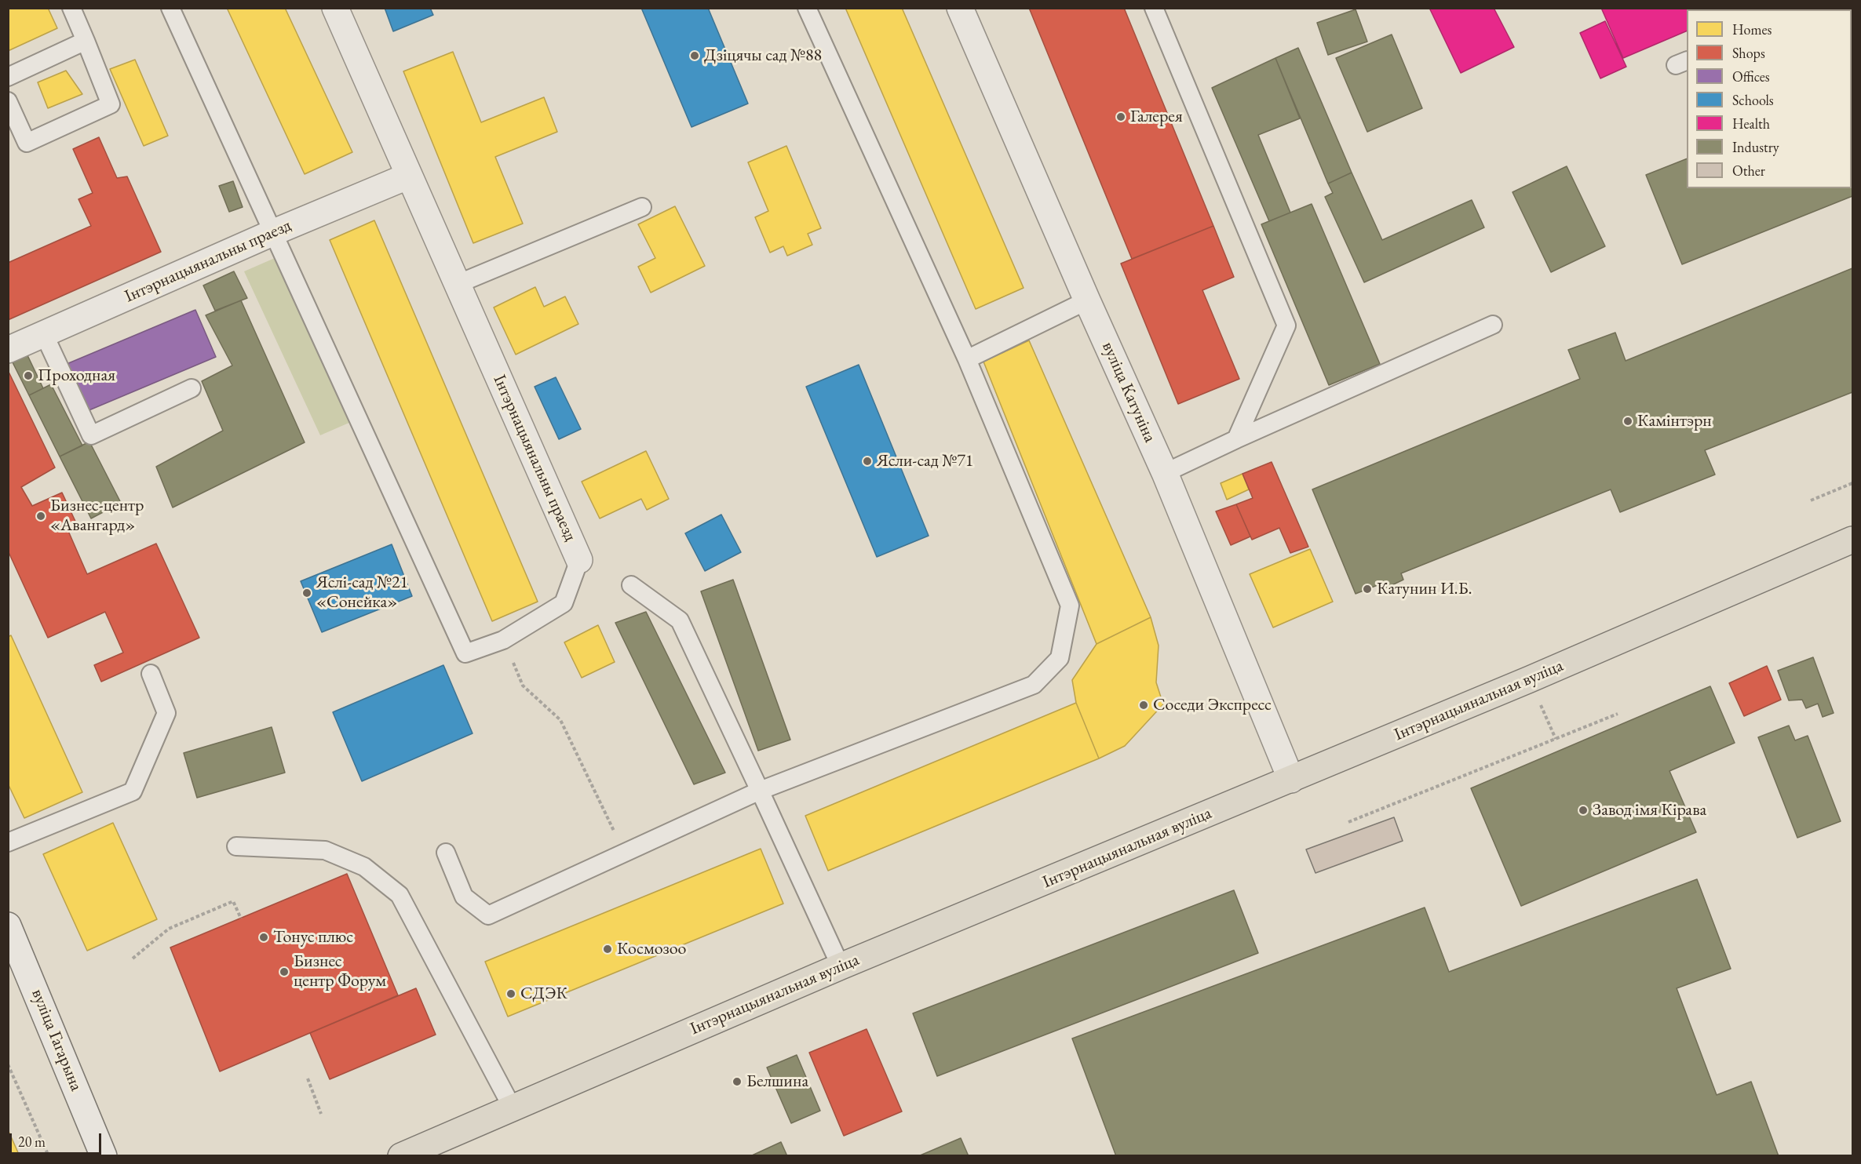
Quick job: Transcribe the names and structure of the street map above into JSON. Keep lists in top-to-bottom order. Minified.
{"streets":{"main road":["Інтэрнацыянальная вуліца"],"street":["Інтэрнацыянальны праезд","вуліца Катуніна","вуліца Гагарына"]},"crossings":[["вуліца Катуніна","Інтэрнацыянальная вуліца"]],"places":["Дзіцячы сад №88","Галерея","Проходная","Камінтэрн","Ясли-сад №71","Бизнес-центр «Авангард»","Катунин И.Б.","Яслі-сад №21 «Сонейка»","Соседи Экспресс","Завод імя Кірава","Тонус плюс","Космозоо","Бизнес центр Форум","СДЭК","Белшина"],"legend":["Homes","Shops","Offices","Schools","Health","Industry","Other"],"scale_bar":"20 m"}
